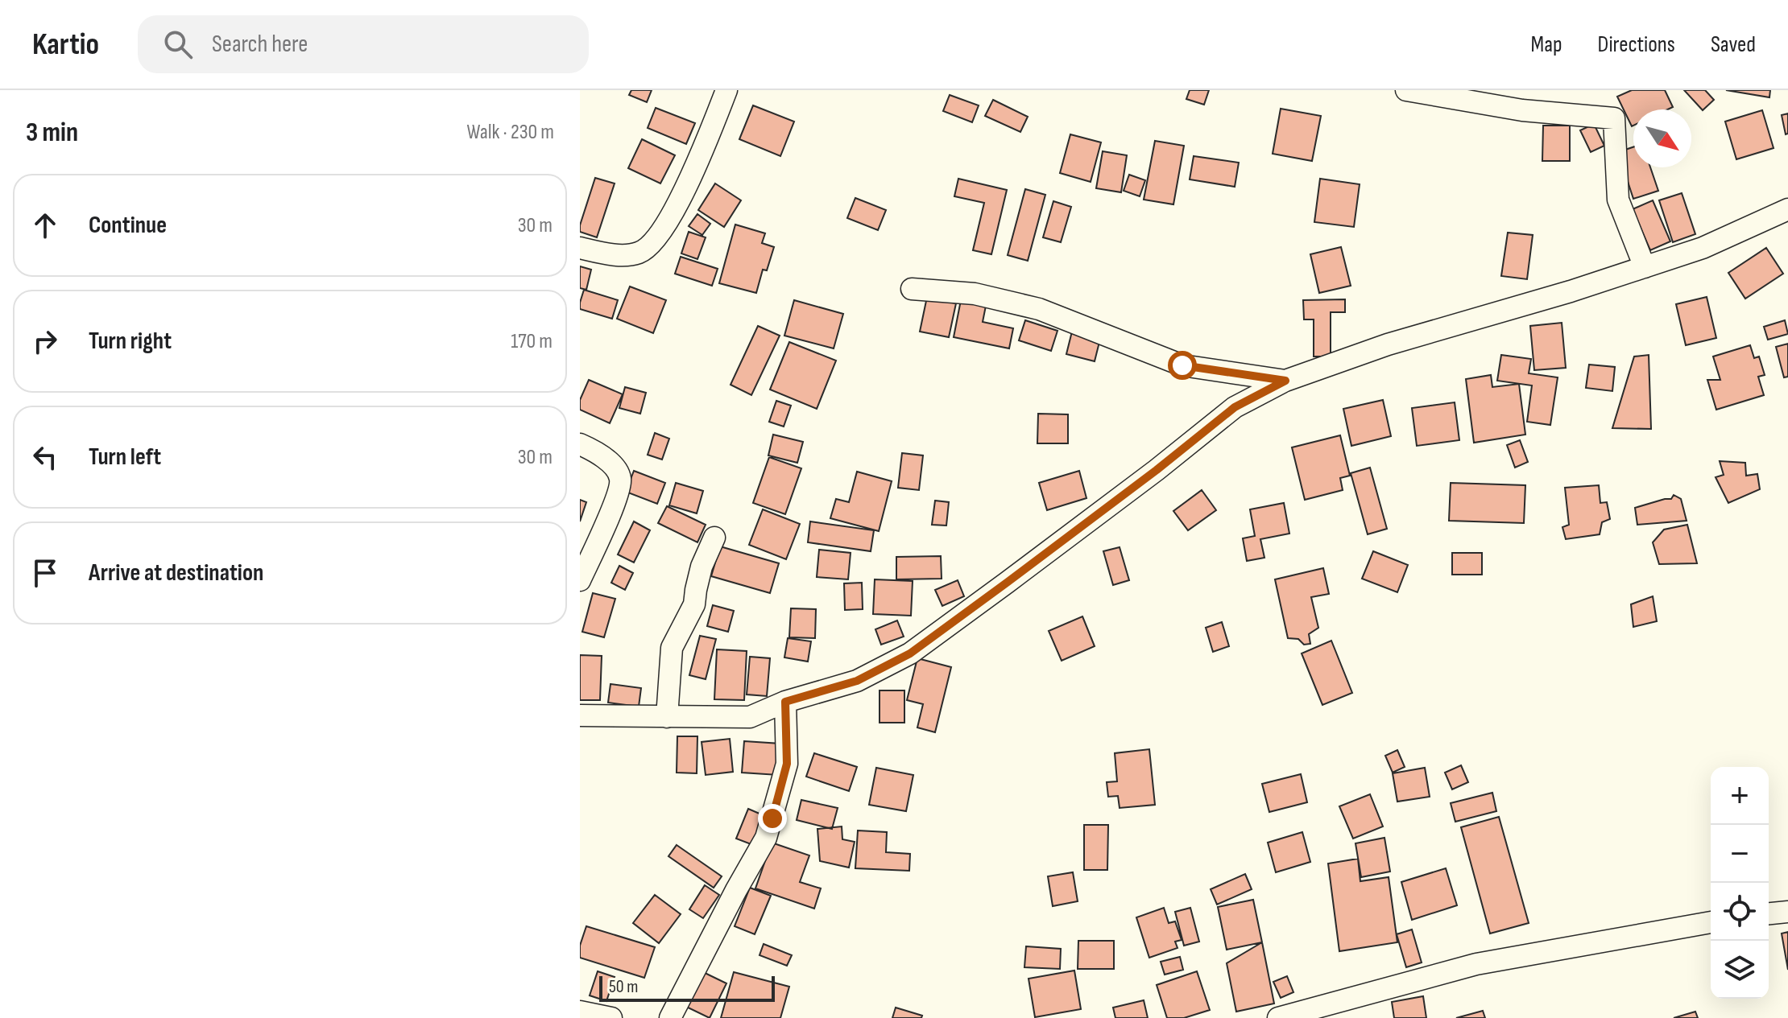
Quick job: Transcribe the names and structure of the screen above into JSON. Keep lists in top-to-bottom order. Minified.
{"scale_bar":"50 m","north":"bottom right","page":{"header":"Kartio","search":"Search here","nav":["Map","Directions","Saved"],"heading":["3 min","Walk · 230 m"],"list":[["Continue","30 m"],["Turn right","170 m"],["Turn left","30 m"],"Arrive at destination"],"map_buttons":["+","−"],"scale":"50 m"}}
